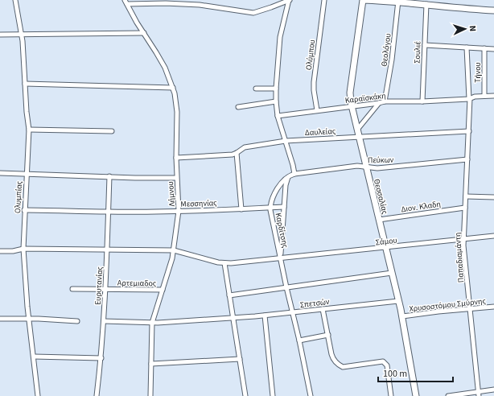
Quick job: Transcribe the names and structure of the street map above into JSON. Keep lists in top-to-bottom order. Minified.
{"streets":{"street":["Θεολόγου","Σουλιέ","Ολύμπου","Τήνου","Καραϊσκάκη","Δαυλείας","Πεύκων","Λήμνου","Θεσσαλίας","Ολυμπίας","Μεσσηνίας","Διον. Κλαδη","Καρδίτσης","Σάμου","Παπαδιαμάντη","Αρτεμιαδος","Ευρυτανίας","Σπετσών","Χρυσοστόμου Σμύρνης"]},"crossings":[["Θεολόγου","Καραϊσκάκη"],["Σουλιέ","Καραϊσκάκη"],["Ολύμπου","Καραϊσκάκη"],["Τήνου","Καραϊσκάκη"],["Καραϊσκάκη","Θεσσαλίας"],["Καραϊσκάκη","Παπαδιαμάντη"],["Δαυλείας","Λήμνου"],["Δαυλείας","Θεσσαλίας"],["Δαυλείας","Παπαδιαμάντη"],["Πεύκων","Θεσσαλίας"],["Πεύκων","Καρδίτσης"],["Πεύκων","Παπαδιαμάντη"],["Λήμνου","Μεσσηνίας"],["Λήμνου","Αρτεμιαδος"],["Λήμνου","Σπετσών"],["Θεσσαλίας","Διον. Κλαδη"],["Θεσσαλίας","Σάμου"],["Θεσσαλίας","Σπετσών"],["Θεσσαλίας","Χρυσοστόμου Σμύρνης"],["Ολυμπίας","Μεσσηνίας"],["Μεσσηνίας","Καρδίτσης"],["Μεσσηνίας","Ευρυτανίας"],["Διον. Κλαδη","Παπαδιαμάντη"],["Καρδίτσης","Σάμου"],["Καρδίτσης","Σπετσών"],["Σάμου","Παπαδιαμάντη"],["Παπαδιαμάντη","Χρυσοστόμου Σμύρνης"],["Αρτεμιαδος","Ευρυτανίας"],["Ευρυτανίας","Σπετσών"]],"scale_bar":"100 m","north":"right"}
